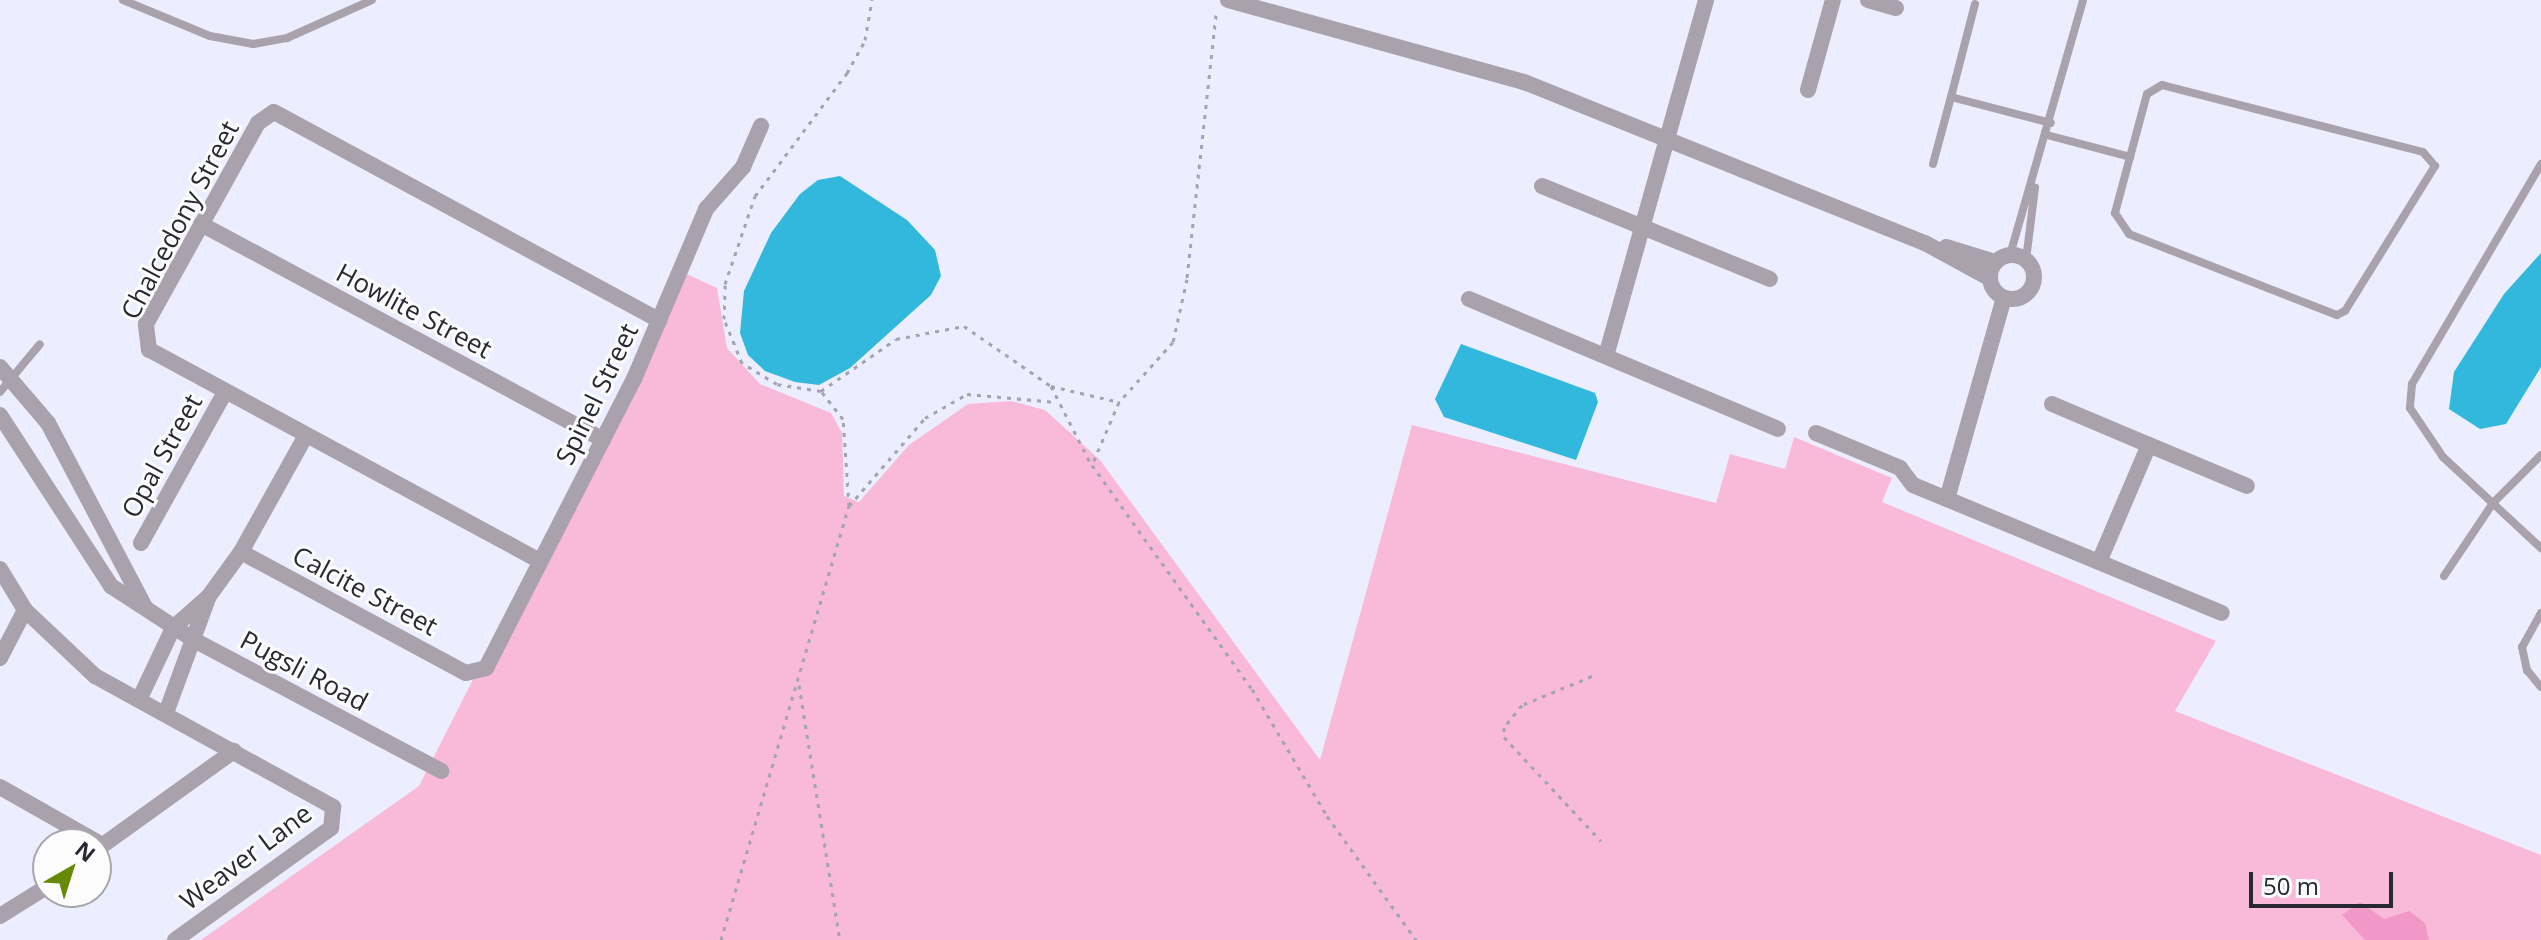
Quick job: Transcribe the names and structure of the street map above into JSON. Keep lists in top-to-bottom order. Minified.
{"streets":{"street":["Chalcedony Street","Howlite Street","Spinel Street","Opal Street","Calcite Street","Pugsli Road","Weaver Lane"]},"crossings":[["Chalcedony Street","Howlite Street"],["Chalcedony Street","Spinel Street"],["Chalcedony Street","Opal Street"],["Howlite Street","Spinel Street"],["Spinel Street","Calcite Street"]],"scale_bar":"50 m","north":"top right"}
